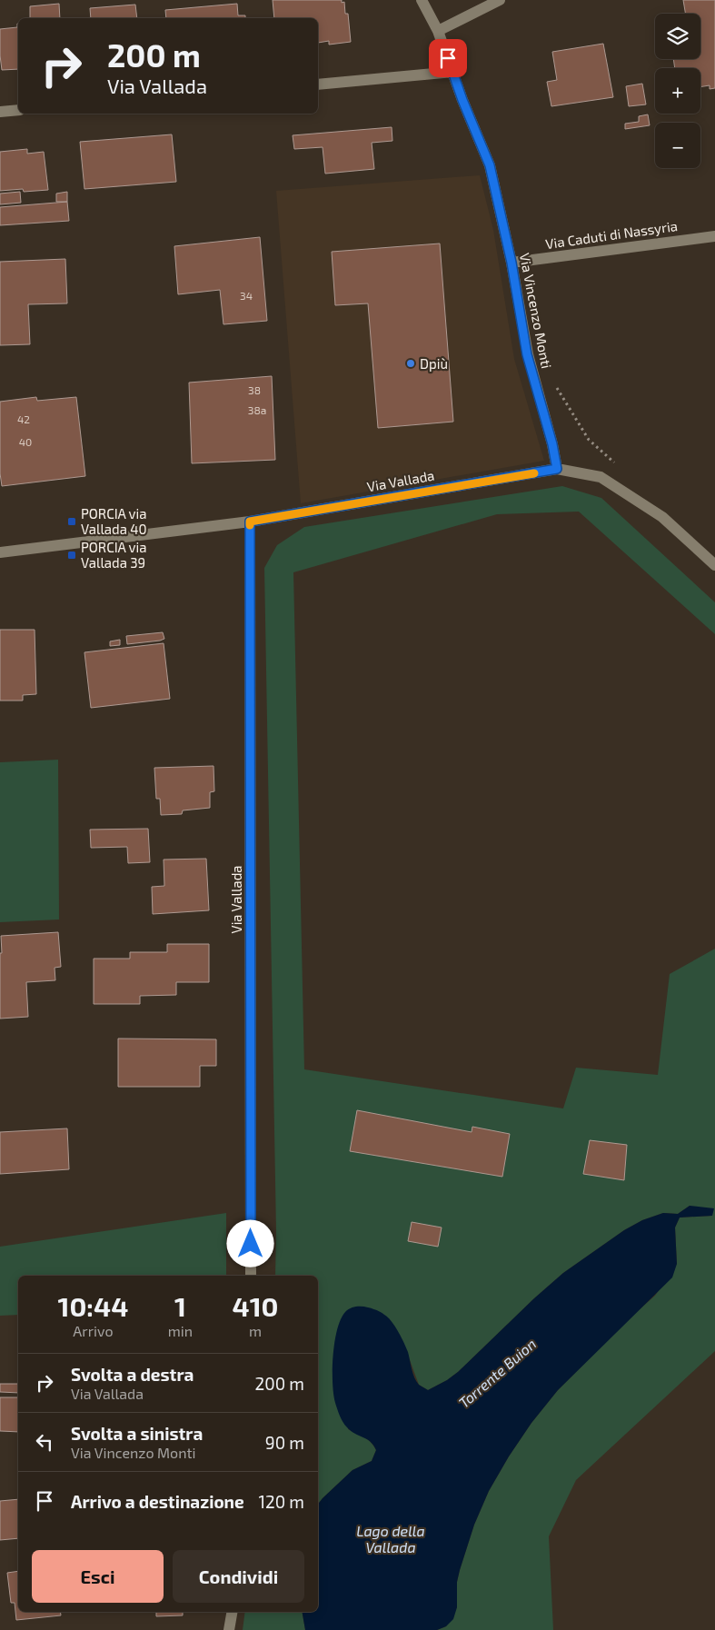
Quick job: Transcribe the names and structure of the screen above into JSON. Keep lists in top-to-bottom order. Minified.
{"streets":{"street":["Via Caduti di Nassyria","Via Vincenzo Monti","Via Vallada"]},"crossings":[["Via Caduti di Nassyria","Via Vincenzo Monti"],["Via Vincenzo Monti","Via Vallada"]],"water":["Torrente Buion","Lago della Vallada"],"places":{"other":["Dpiù"],"transit":["PORCIA via Vallada 40","PORCIA via Vallada 39"]},"house_numbers":["34","38","38a","42","40"],"page":{"map_buttons":["+","−"],"turn":["200 m","Via Vallada"],"eta":["10:44","Arrivo","1","min","410","m"],"list":[{"name":"Svolta a destra","note":"Via Vallada","value":"200 m"},{"name":"Svolta a sinistra","note":"Via Vincenzo Monti","value":"90 m"},{"name":"Arrivo a destinazione","value":"120 m"}],"buttons":["Esci","Condividi"]}}
